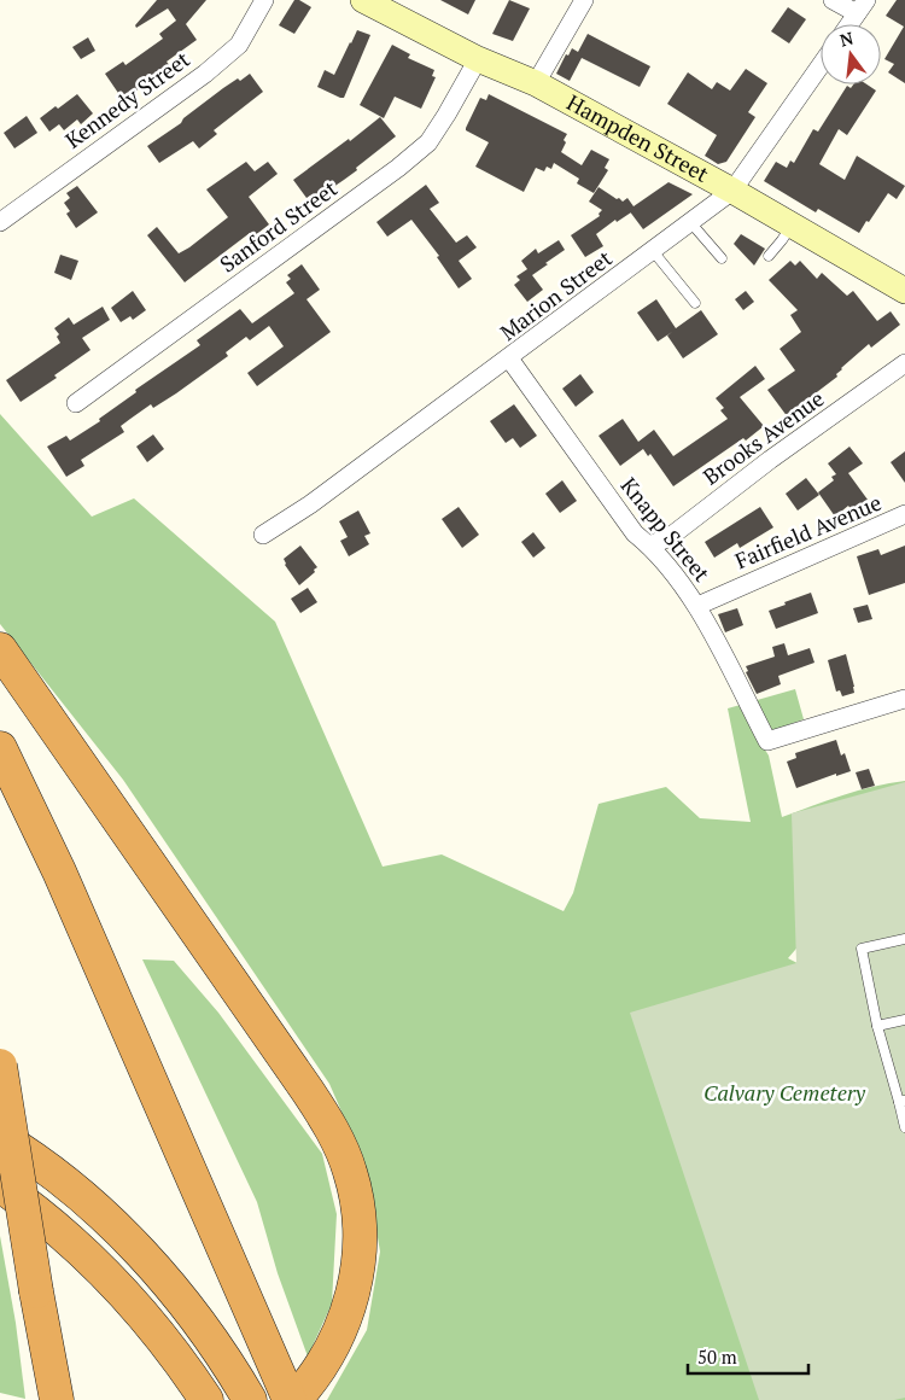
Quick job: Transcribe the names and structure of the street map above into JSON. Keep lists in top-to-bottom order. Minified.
{"streets":{"main road":["Hampden Street"],"street":["Kennedy Street","Sanford Street","Marion Street","Brooks Avenue","Knapp Street","Fairfield Avenue"]},"crossings":[["Hampden Street","Sanford Street"],["Hampden Street","Marion Street"],["Marion Street","Knapp Street"],["Brooks Avenue","Knapp Street"],["Knapp Street","Fairfield Avenue"]],"parks":["Calvary Cemetery"],"scale_bar":"50 m","north":"top"}
